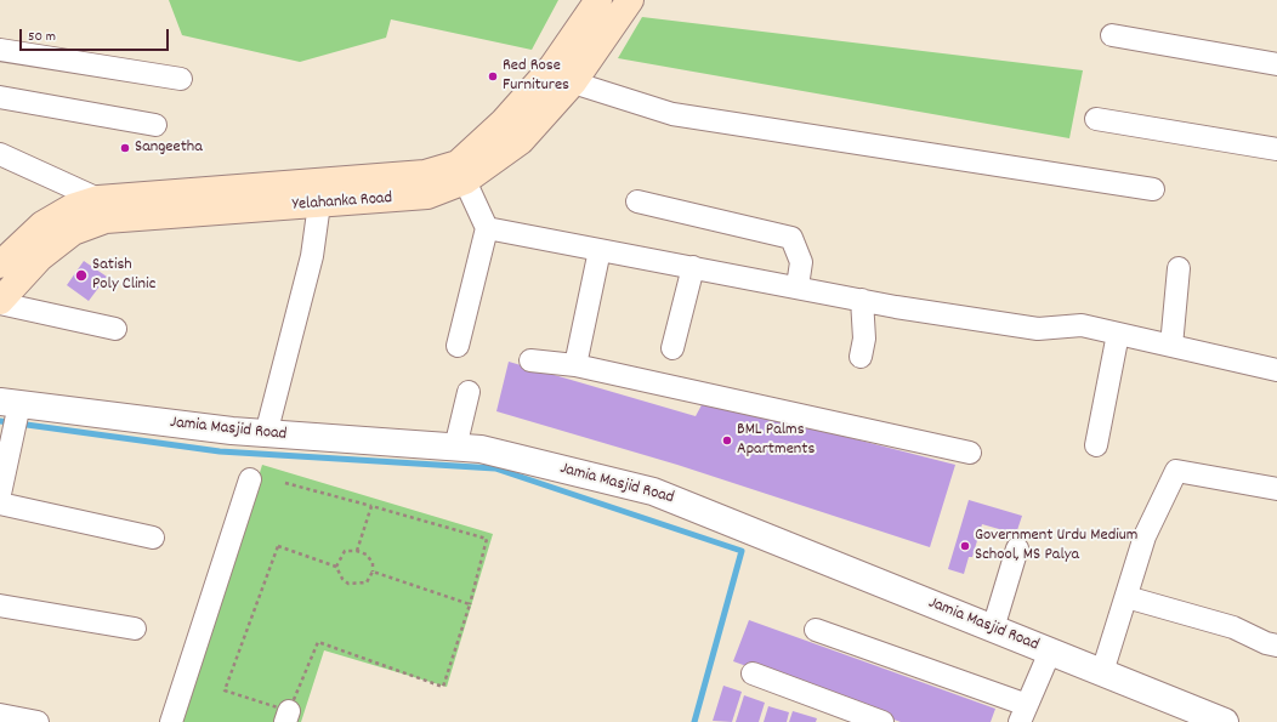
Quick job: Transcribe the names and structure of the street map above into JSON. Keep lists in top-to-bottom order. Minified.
{"streets":{"main road":["Yelahanka Road"],"street":["Jamia Masjid Road"]},"places":["Red Rose Furnitures","Sangeetha","Satish Poly Clinic","BML Palms Apartments","Government Urdu Medium School, MS Palya"],"scale_bar":"50 m"}
